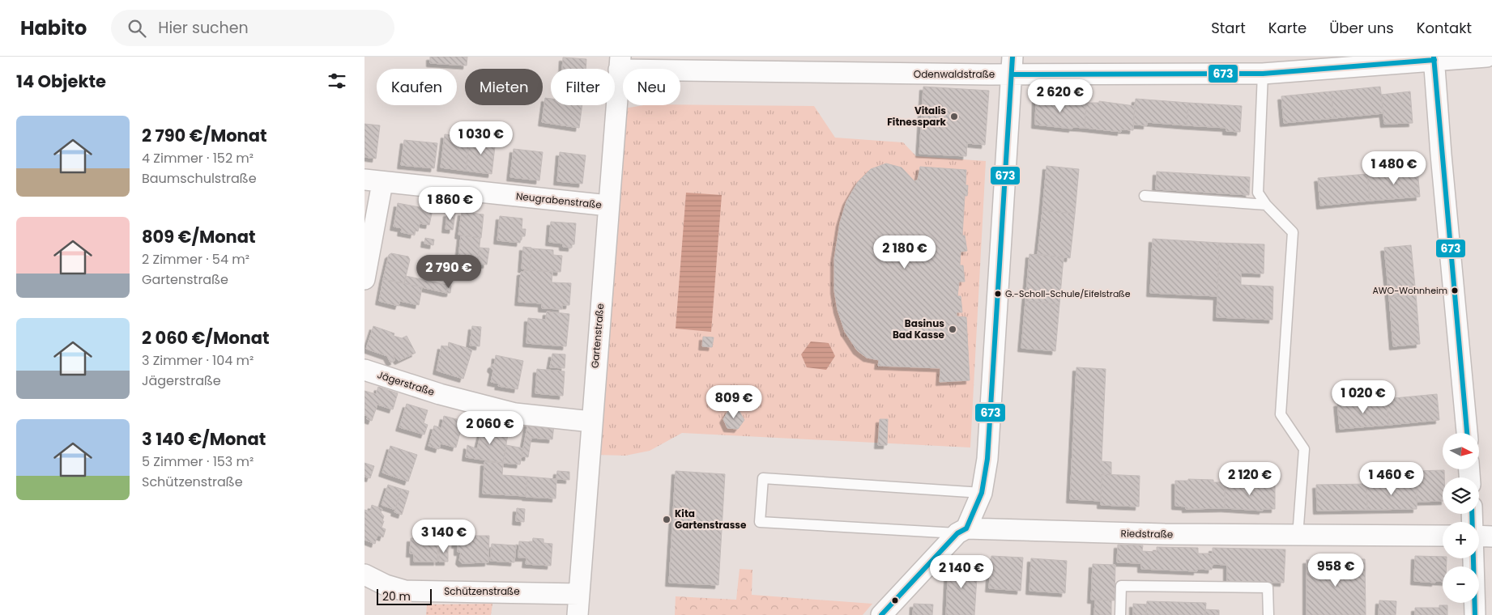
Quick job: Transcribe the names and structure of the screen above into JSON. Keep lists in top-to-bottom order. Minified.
{"streets":{"street":["Odenwaldstraße","Neugrabenstraße","Gartenstraße","Jägerstraße","Riedstraße","Schützenstraße"]},"crossings":[["Odenwaldstraße","Gartenstraße"],["Neugrabenstraße","Gartenstraße"],["Gartenstraße","Jägerstraße"],["Gartenstraße","Schützenstraße"]],"places":["Vitalis Fitnesspark","AWO-Wohnheim","G.-Scholl-Schule/Eifelstraße","Basinus Bad Kasse","Kita Gartenstrasse"],"lines":["transit line 673"],"scale_bar":"20 m","north":"right","page":{"header":"Habito","search":"Hier suchen","nav":["Start","Karte","Über uns","Kontakt"],"heading":"14 Objekte","chip":["Kaufen","Mieten","Filter","Neu"],"price":["2 620 €","1 030 €","1 480 €","1 860 €","2 180 €","2 790 €","1 020 €","809 €","2 060 €","2 120 €","1 460 €","3 140 €","958 €","2 140 €"],"list":[{"name":"2 790 €/Monat","note":"4 Zimmer · 152 m² · Baumschulstraße"},{"name":"809 €/Monat","note":"2 Zimmer · 54 m² · Gartenstraße"},{"name":"2 060 €/Monat","note":"3 Zimmer · 104 m² · Jägerstraße"},{"name":"3 140 €/Monat","note":"5 Zimmer · 153 m² · Schützenstraße"}],"map_buttons":["+","−"],"scale":"20 m"}}
